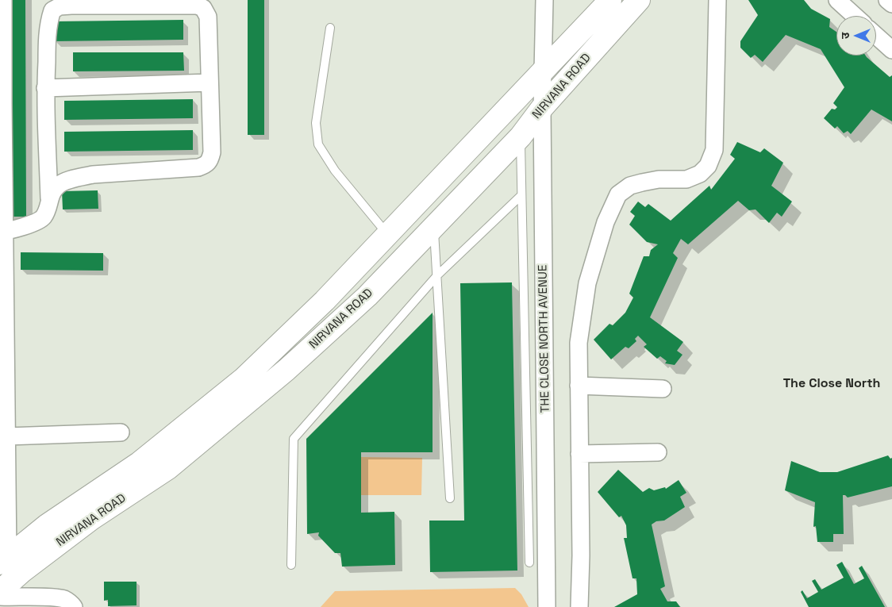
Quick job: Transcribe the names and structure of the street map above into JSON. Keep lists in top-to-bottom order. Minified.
{"streets":{"main road":["NIRVANA ROAD"],"street":["THE CLOSE NORTH AVENUE"]},"crossings":[["NIRVANA ROAD","THE CLOSE NORTH AVENUE"]],"districts":["The Close North"],"north":"left"}
